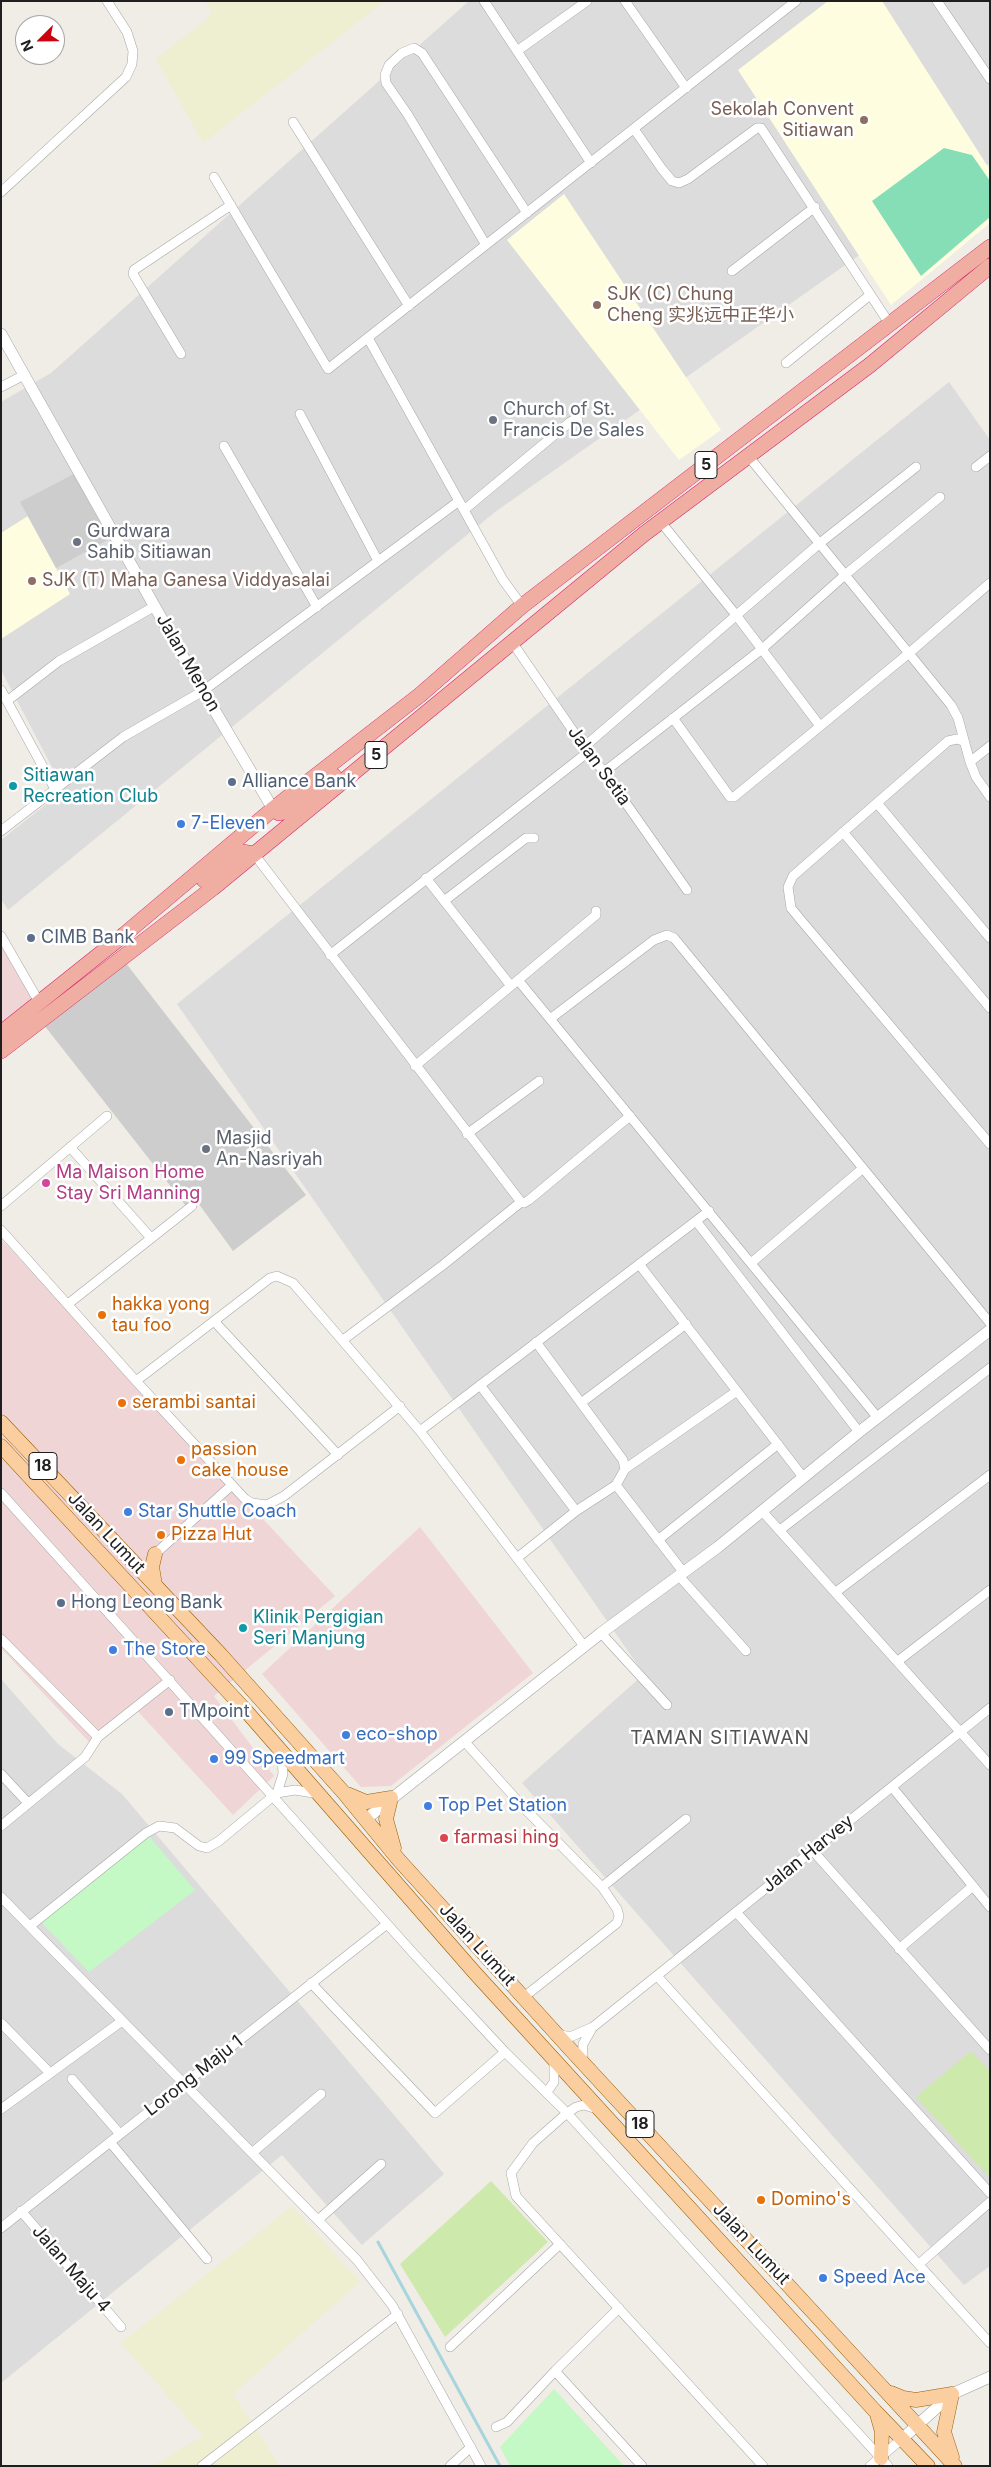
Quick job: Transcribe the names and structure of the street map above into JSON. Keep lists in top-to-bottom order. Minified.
{"streets":{"highway":["5"],"main road":["18","Jalan Lumut"],"street":["Jalan Menon","Jalan Setia","Jalan Harvey","Lorong Maju 1","Jalan Maju 4"]},"crossings":[["5","Jalan Menon"],["5","Jalan Setia"],["Lorong Maju 1","Jalan Maju 4"]],"districts":["TAMAN SITIAWAN"],"places":["Sekolah Convent Sitiawan","SJK (C) Chung Cheng 实兆远中正华小","Church of St. Francis De Sales","Gurdwara Sahib Sitiawan","SJK (T) Maha Ganesa Viddyasalai","Alliance Bank","Sitiawan Recreation Club","7-Eleven","CIMB Bank","Masjid An-Nasriyah","Ma Maison Home Stay Sri Manning","hakka yong tau foo","serambi santai","passion cake house","Star Shuttle Coach","Pizza Hut","Hong Leong Bank","Klinik Pergigian Seri Manjung","The Store","TMpoint","eco-shop","99 Speedmart","Top Pet Station","farmasi hing","Domino's","Speed Ace"],"north":"bottom left"}
